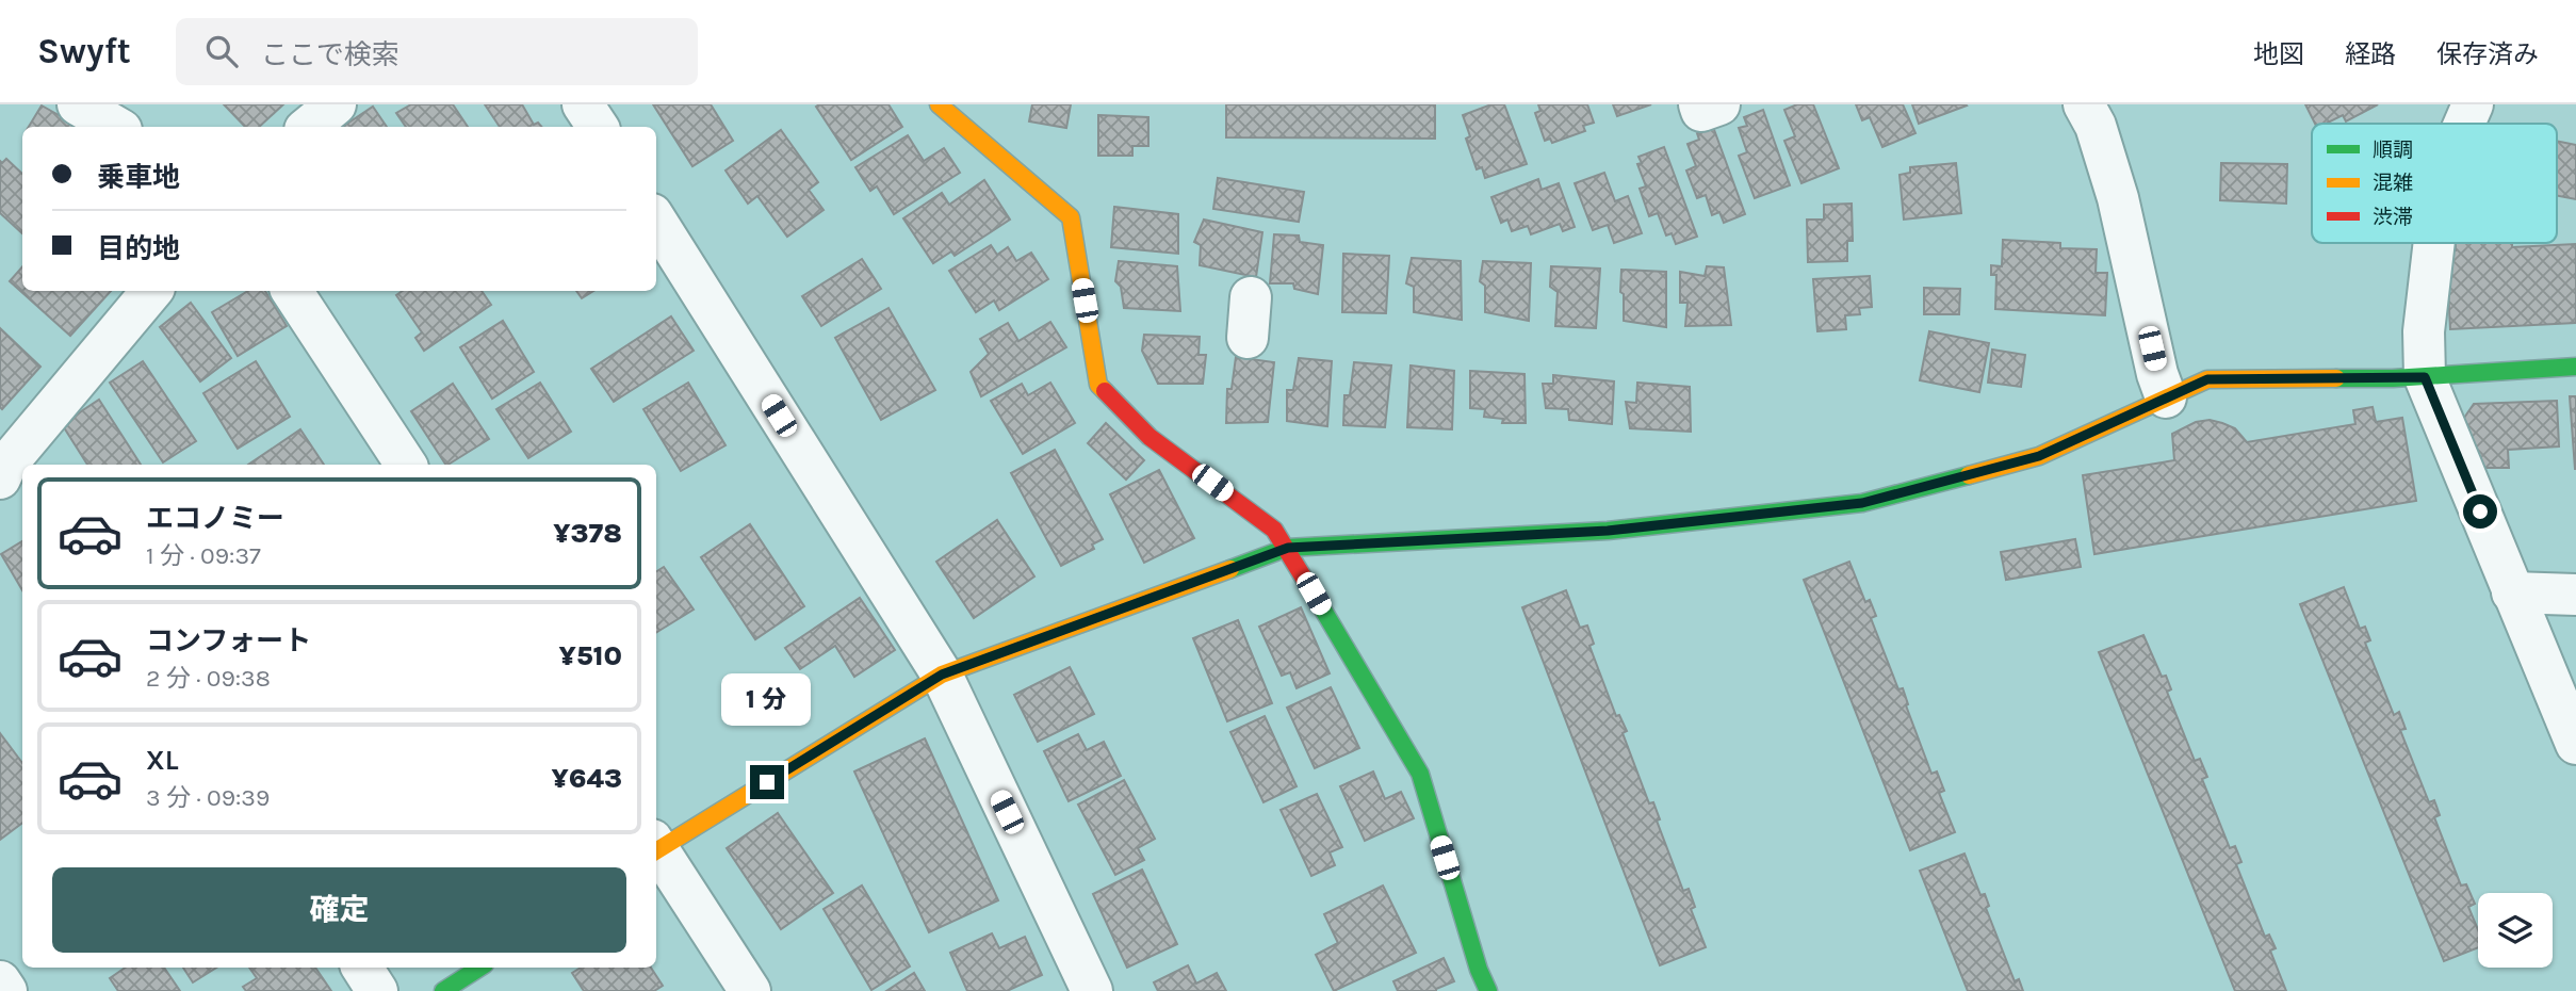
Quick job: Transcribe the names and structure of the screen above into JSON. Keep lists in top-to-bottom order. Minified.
{"legend":["順調","混雑","渋滞"],"page":{"header":"Swyft","search":"ここで検索","nav":["地図","経路","保存済み"],"banner":["乗車地","目的地"],"list":[{"name":"エコノミー","note":"1 分 · 09:37","value":"¥378"},{"name":"コンフォート","note":"2 分 · 09:38","value":"¥510"},{"name":"XL","note":"3 分 · 09:39","value":"¥643"}],"bubble":"1 分","buttons":"確定"}}
